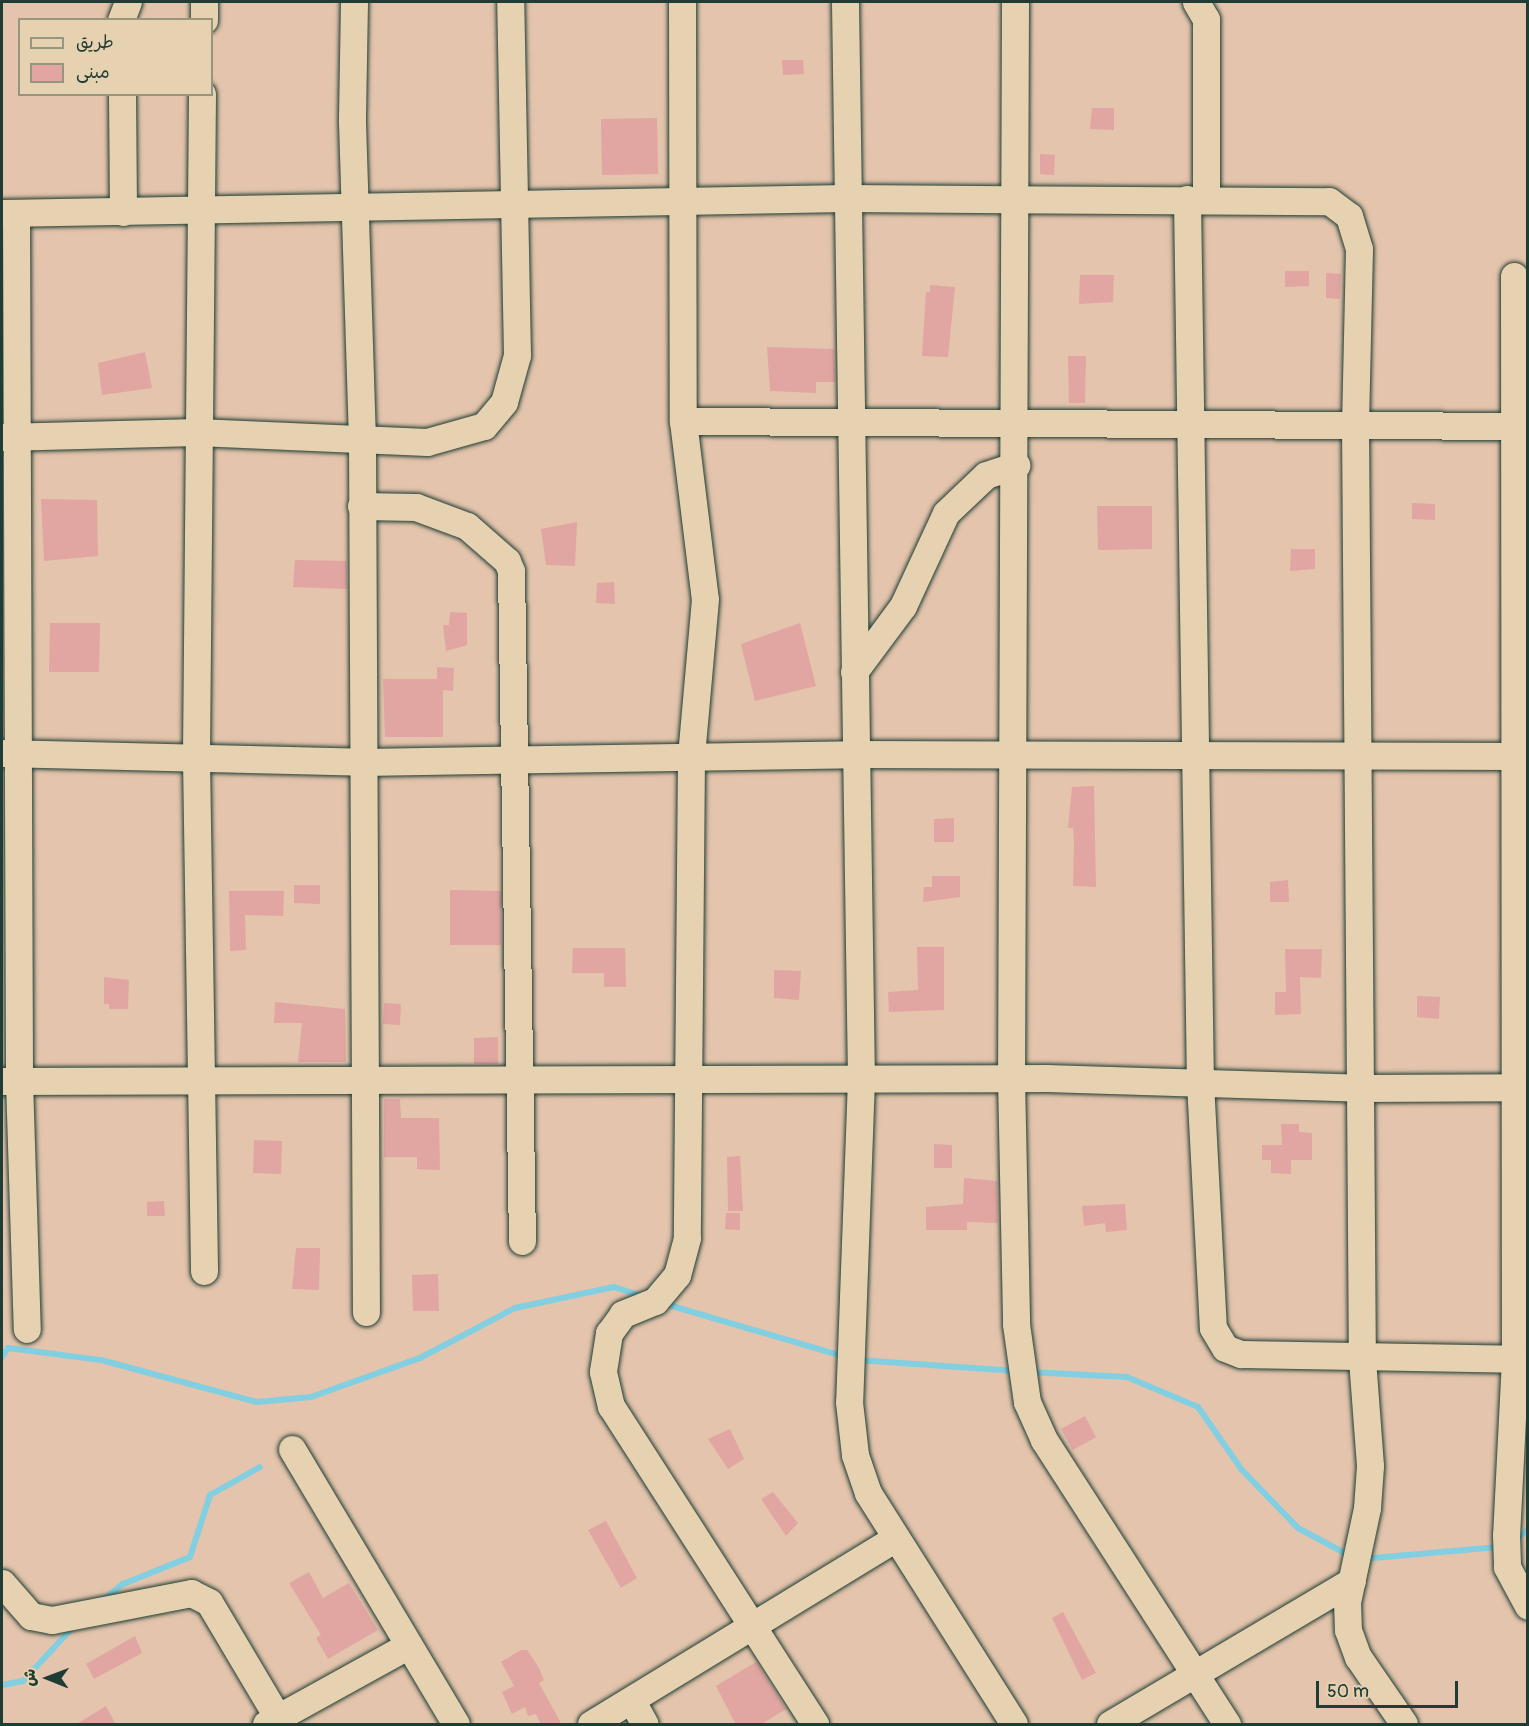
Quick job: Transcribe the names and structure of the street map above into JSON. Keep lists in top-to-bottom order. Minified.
{"legend":["طريق","مبنى"],"scale_bar":"50 m","north":"left"}
